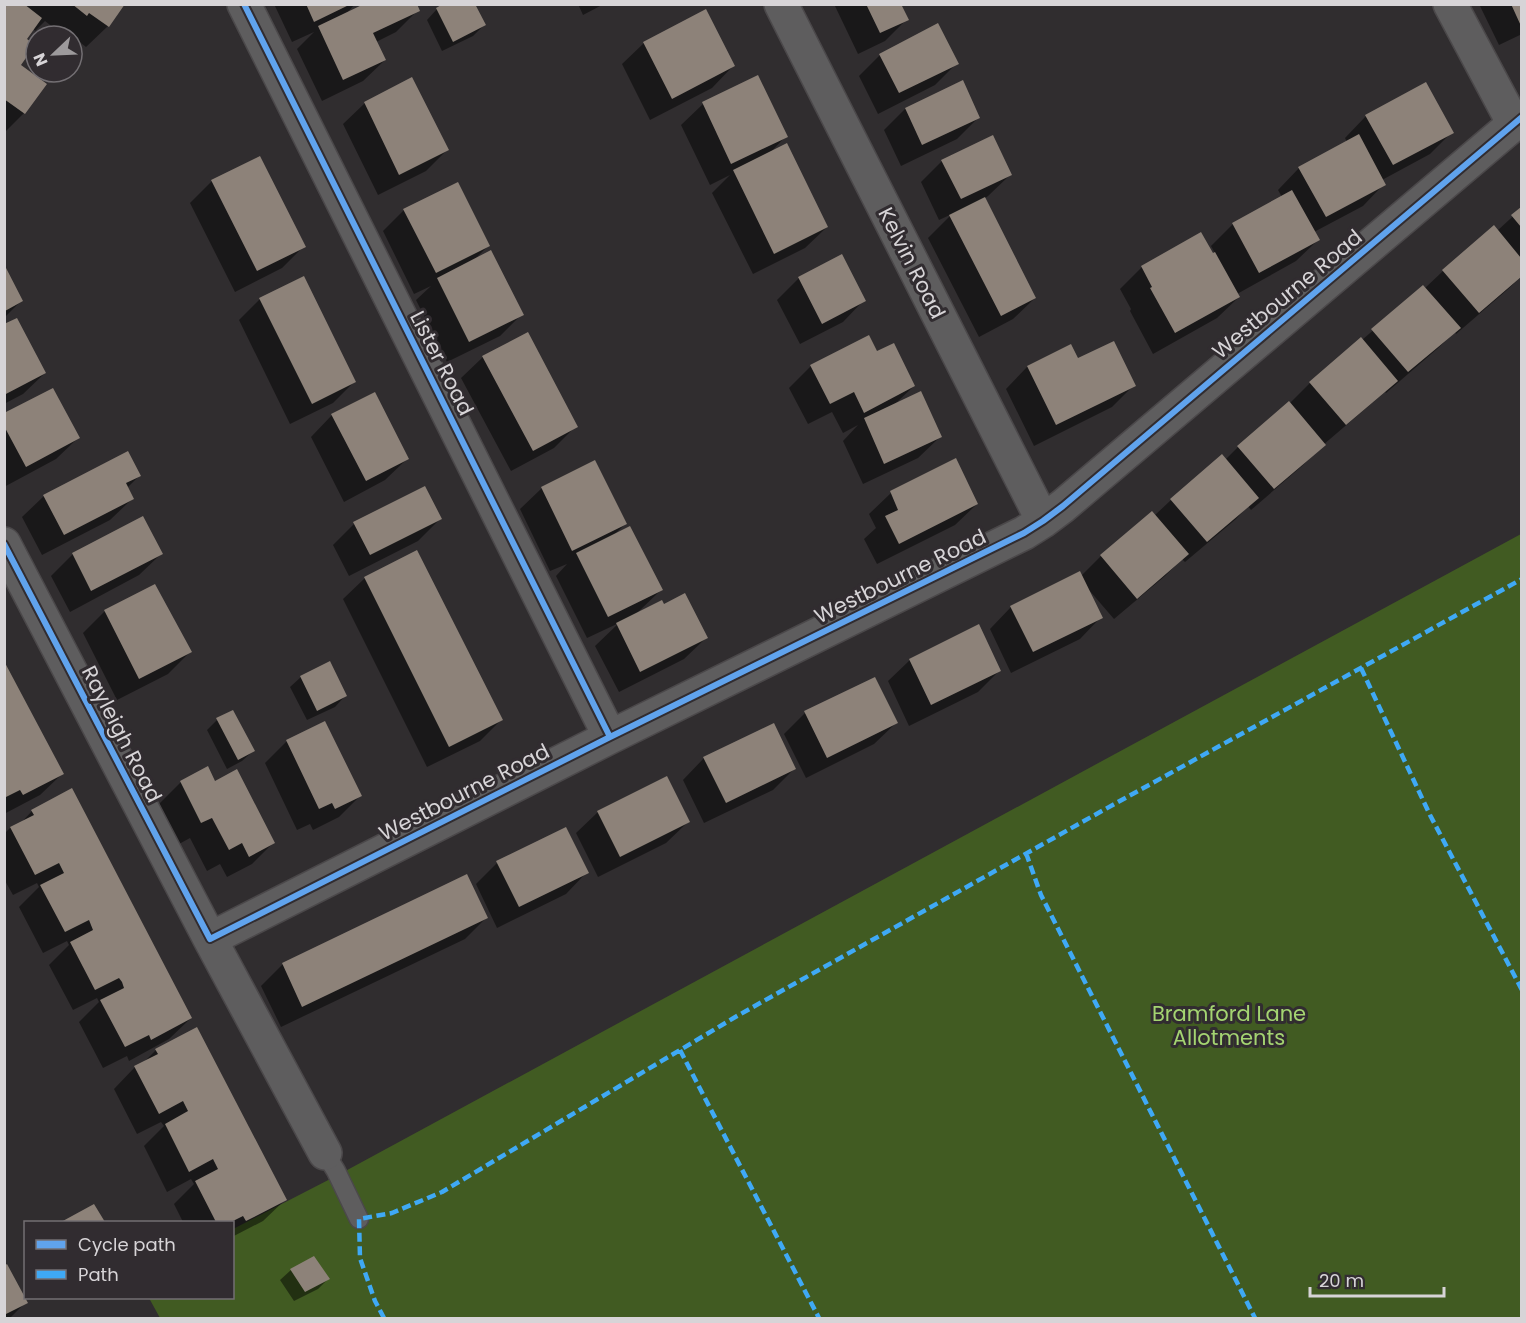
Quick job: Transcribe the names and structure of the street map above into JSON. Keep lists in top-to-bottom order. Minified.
{"streets":{"street":["Kelvin Road","Westbourne Road","Lister Road","Rayleigh Road"]},"crossings":[["Kelvin Road","Westbourne Road"],["Westbourne Road","Lister Road"],["Westbourne Road","Rayleigh Road"]],"parks":["Bramford Lane Allotments"],"legend":["Cycle path","Path"],"scale_bar":"20 m","north":"bottom left"}
